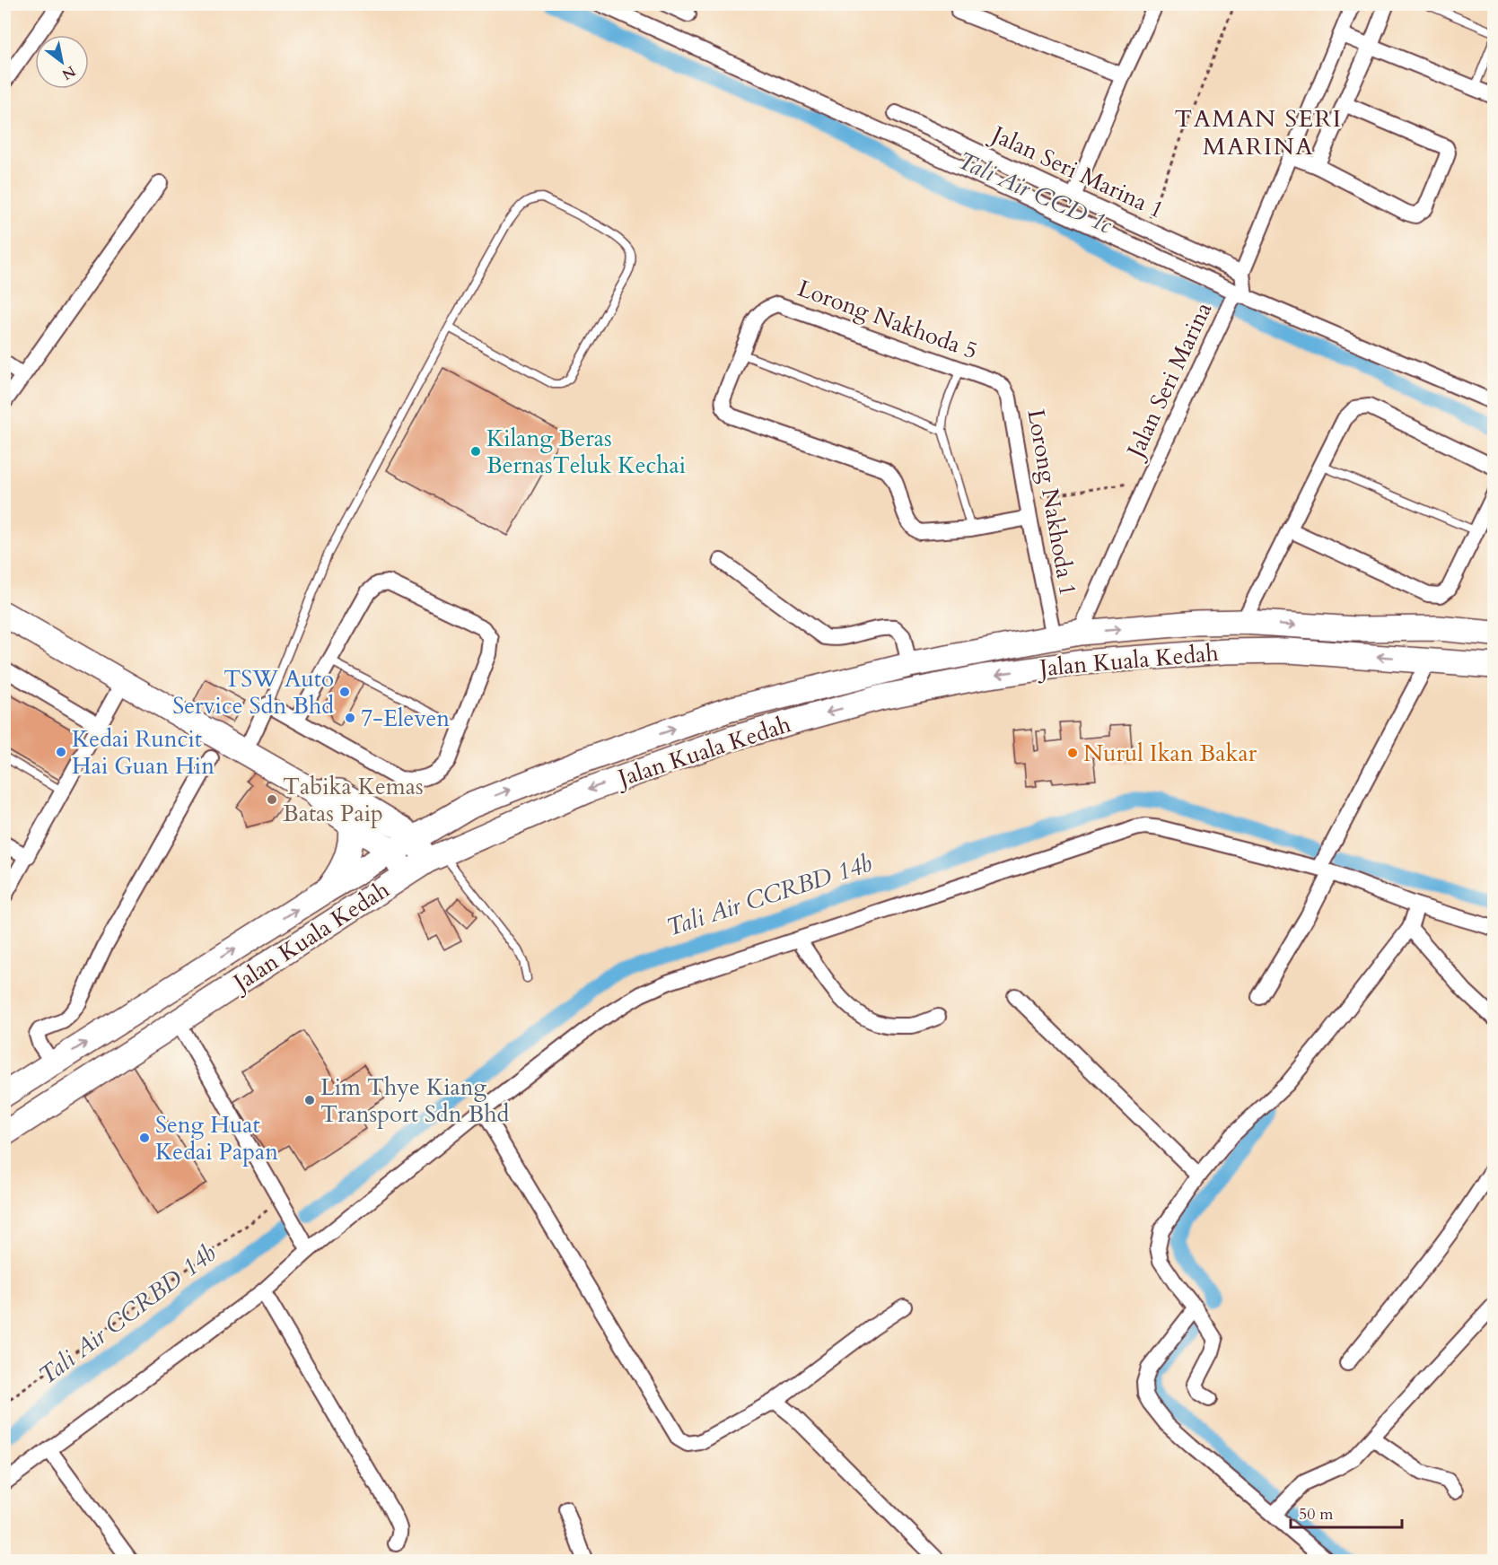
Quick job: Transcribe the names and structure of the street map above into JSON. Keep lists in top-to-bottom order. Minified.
{"streets":{"main road":["Jalan Kuala Kedah"],"street":["Jalan Seri Marina 1","Lorong Nakhoda 5","Jalan Seri Marina","Lorong Nakhoda 1"]},"crossings":[["Jalan Seri Marina 1","Jalan Seri Marina"],["Lorong Nakhoda 5","Lorong Nakhoda 1"],["Jalan Seri Marina","Jalan Kuala Kedah"],["Lorong Nakhoda 1","Jalan Kuala Kedah"]],"districts":["TAMAN SERI MARINA"],"water":["Tali Air CCD 1c","Tali Air CCRBD 14b"],"places":["Kilang Beras BernasTeluk Kechai","TSW Auto Service Sdn Bhd","7-Eleven","Kedai Runcit Hai Guan Hin","Nurul Ikan Bakar","Tabika Kemas Batas Paip","Lim Thye Kiang Transport Sdn Bhd","Seng Huat Kedai Papan"],"scale_bar":"50 m","north":"bottom right"}
